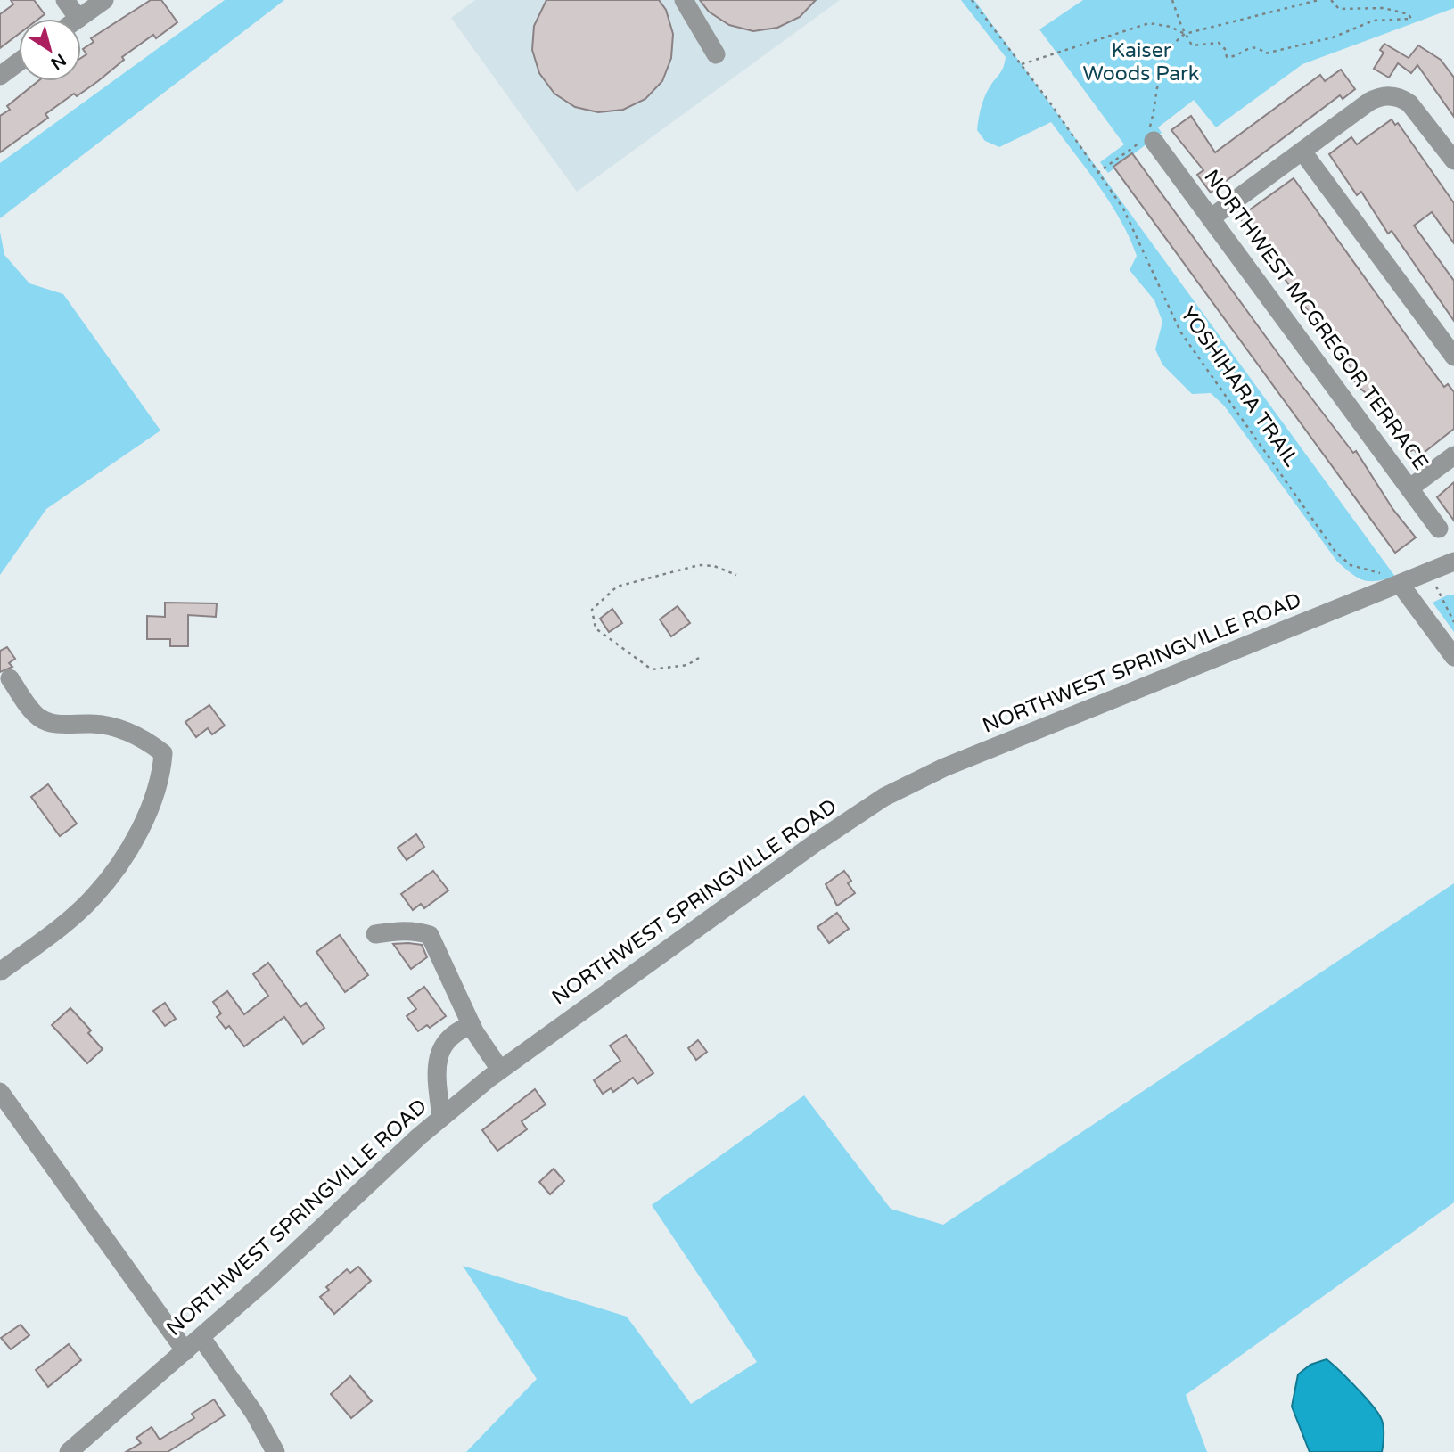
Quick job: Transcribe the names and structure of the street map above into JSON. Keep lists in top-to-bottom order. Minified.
{"streets":{"street":["NORTHWEST MCGREGOR TERRACE","NORTHWEST SPRINGVILLE ROAD"],"path":["YOSHIHARA TRAIL"]},"parks":["Kaiser Woods Park"],"north":"bottom right"}
